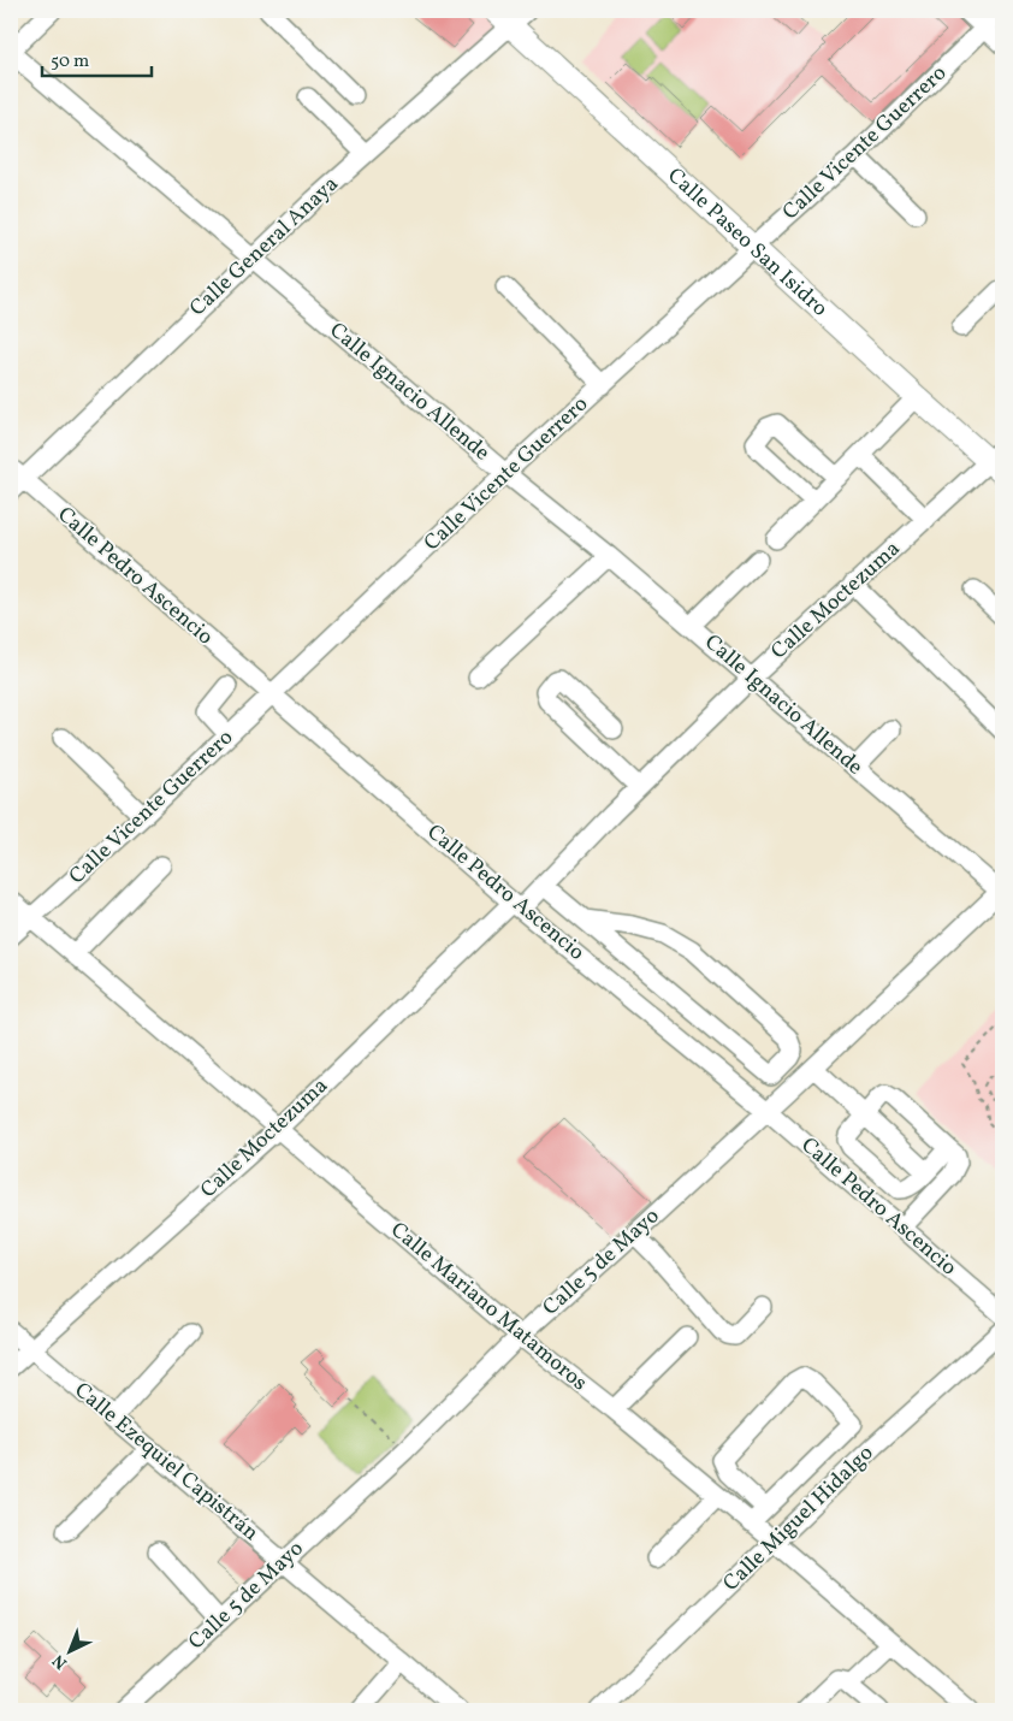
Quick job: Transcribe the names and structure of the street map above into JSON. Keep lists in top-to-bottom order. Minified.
{"streets":{"main road":["Calle Paseo San Isidro"],"street":["Calle Vicente Guerrero","Calle General Anaya","Calle Ignacio Allende","Calle Pedro Ascencio","Calle Moctezuma","Calle 5 de Mayo","Calle Mariano Matamoros","Calle Ezequiel Capistrán","Calle Miguel Hidalgo"]},"crossings":[["Calle Vicente Guerrero","Calle Paseo San Isidro"],["Calle Vicente Guerrero","Calle Ignacio Allende"],["Calle Vicente Guerrero","Calle Pedro Ascencio"],["Calle Vicente Guerrero","Calle Mariano Matamoros"],["Calle Paseo San Isidro","Calle General Anaya"],["Calle Paseo San Isidro","Calle Moctezuma"],["Calle General Anaya","Calle Ignacio Allende"],["Calle General Anaya","Calle Pedro Ascencio"],["Calle Ignacio Allende","Calle Moctezuma"],["Calle Ignacio Allende","Calle 5 de Mayo"],["Calle Pedro Ascencio","Calle Moctezuma"],["Calle Pedro Ascencio","Calle 5 de Mayo"],["Calle Moctezuma","Calle Mariano Matamoros"],["Calle Moctezuma","Calle Ezequiel Capistrán"],["Calle 5 de Mayo","Calle Mariano Matamoros"],["Calle 5 de Mayo","Calle Ezequiel Capistrán"],["Calle Mariano Matamoros","Calle Miguel Hidalgo"]],"scale_bar":"50 m","north":"bottom left"}
